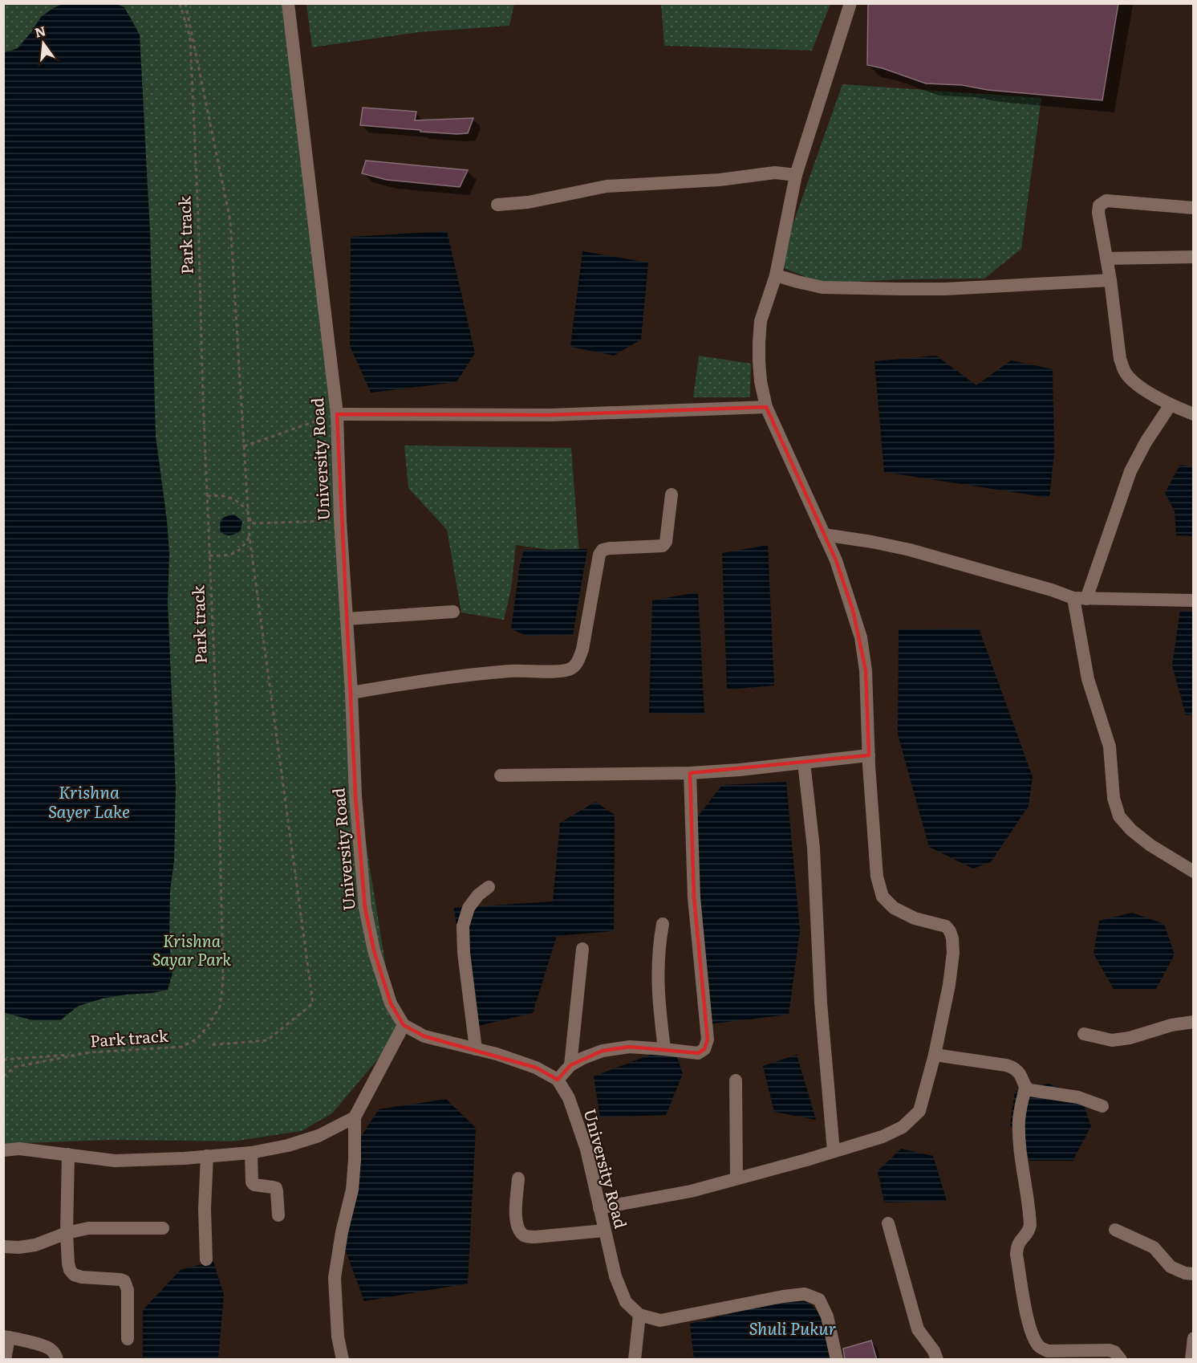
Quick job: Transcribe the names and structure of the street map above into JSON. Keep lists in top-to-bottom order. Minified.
{"streets":{"street":["University Road"],"path":["Park track"]},"water":["Krishna Sayer Lake","Shuli Pukur"],"parks":["Krishna Sayar Park"],"north":"top"}
